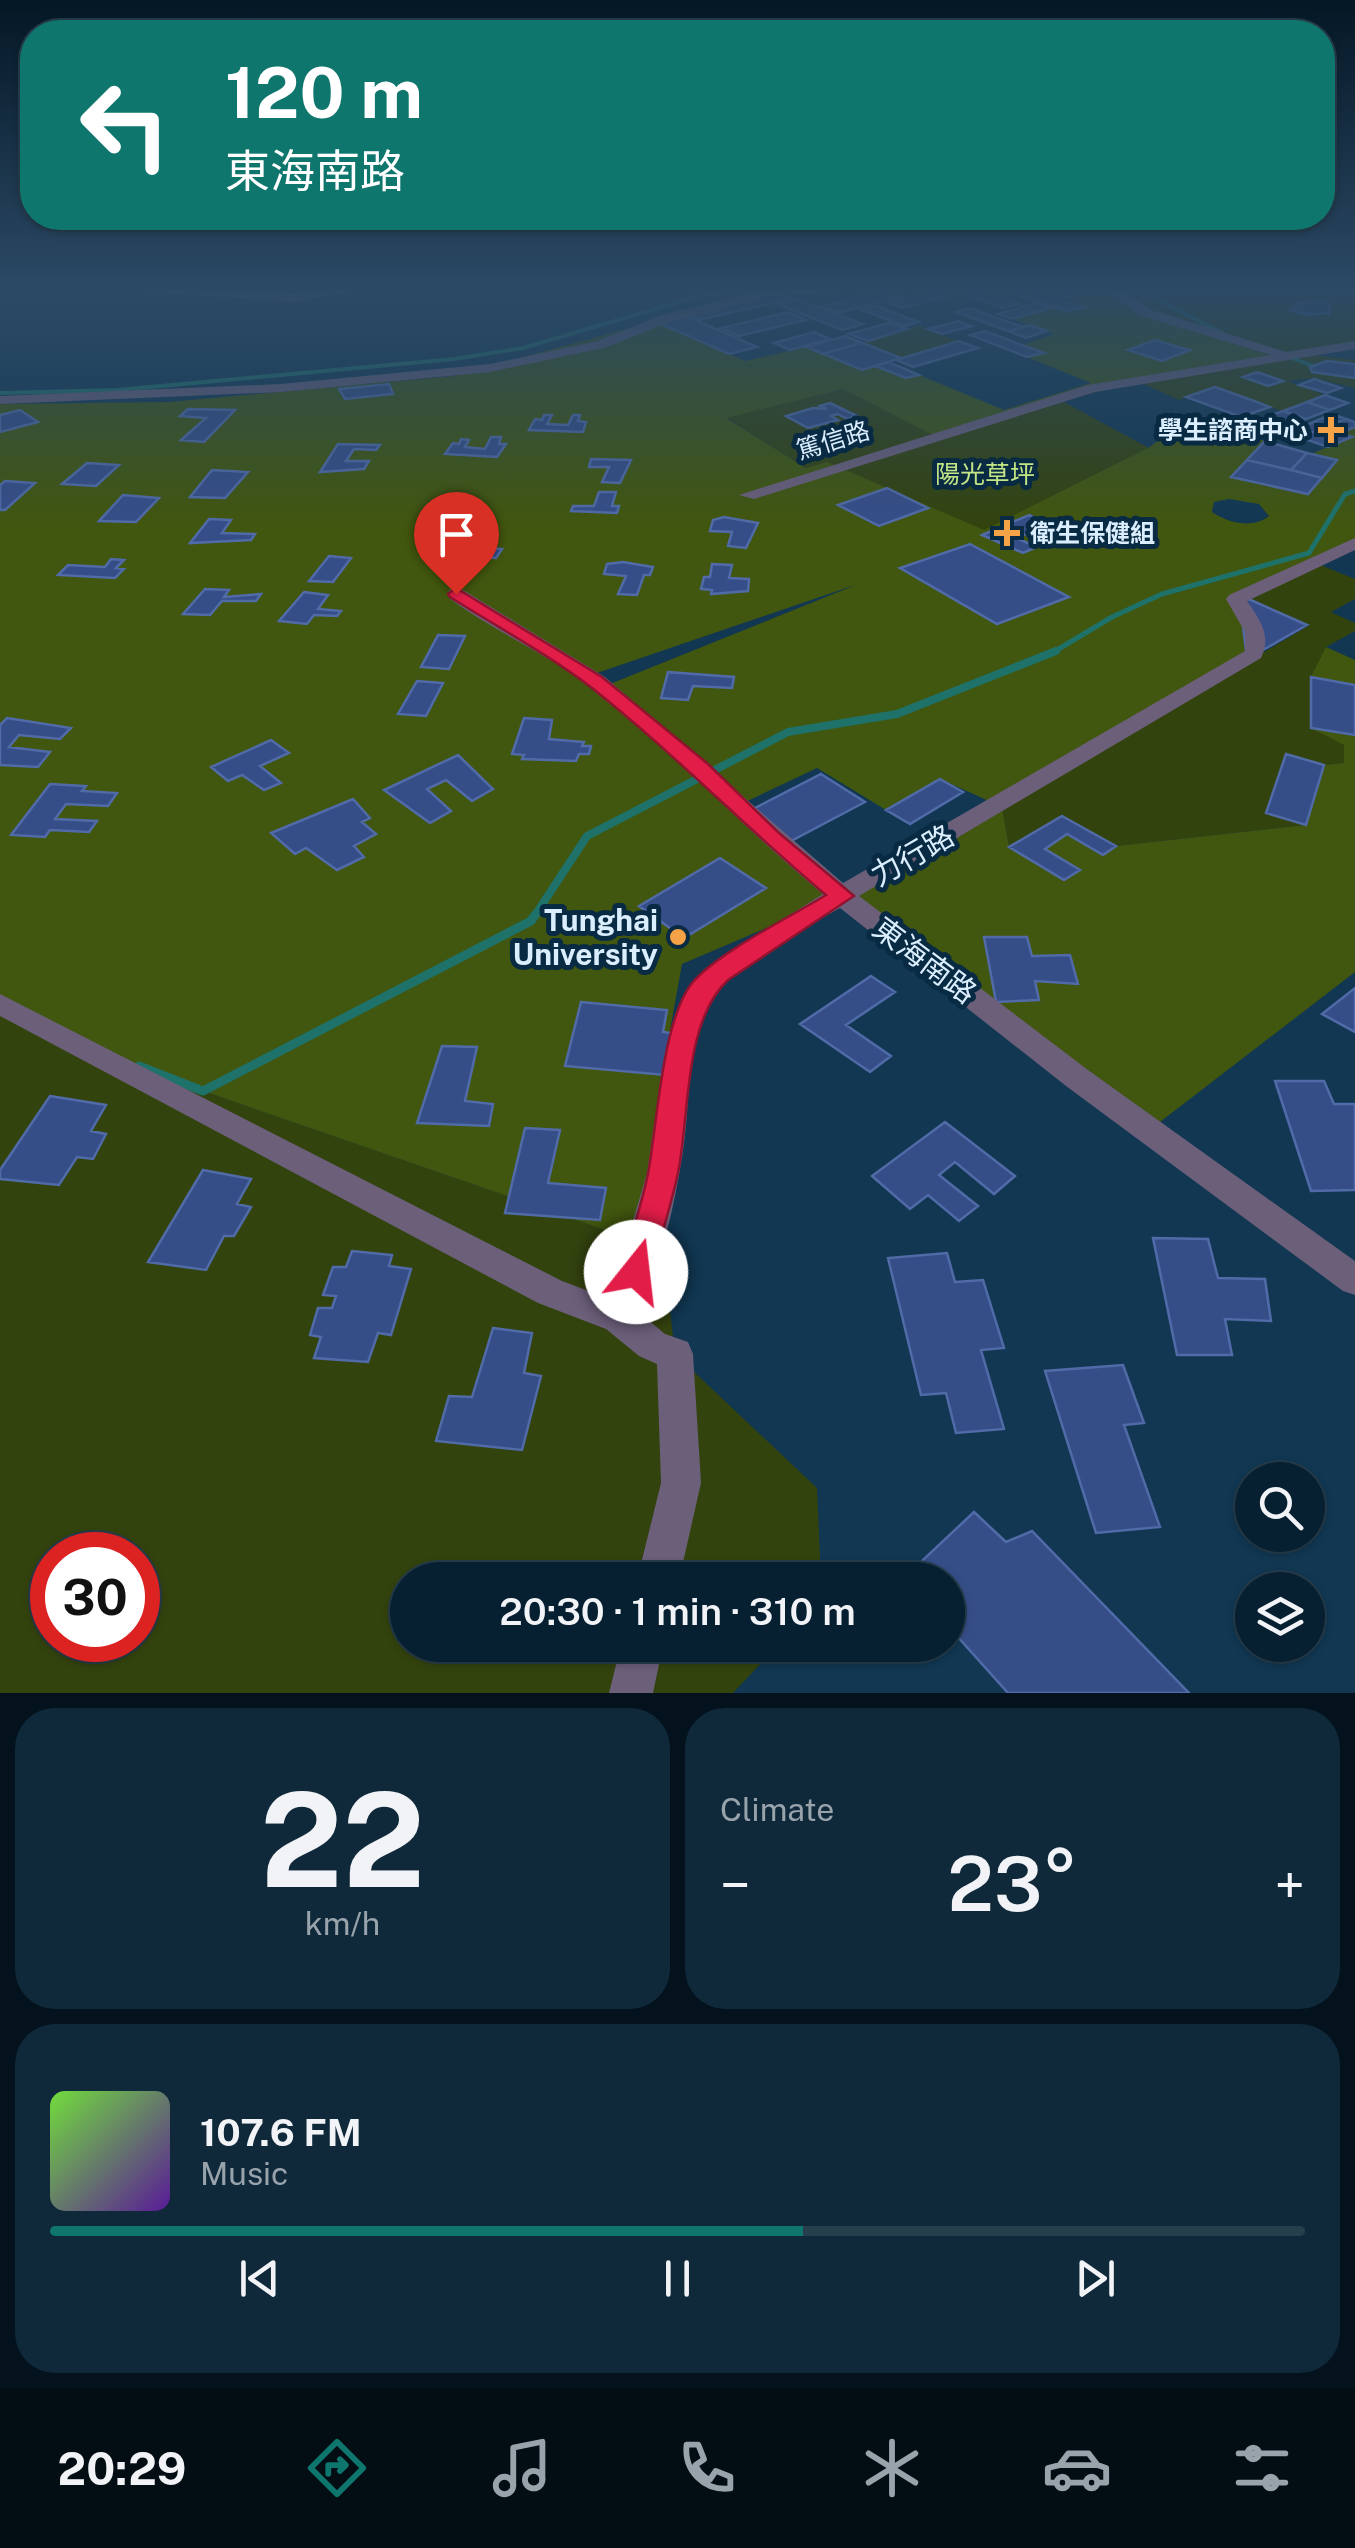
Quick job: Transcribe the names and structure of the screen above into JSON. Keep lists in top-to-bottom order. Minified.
{"streets":{"street":["篤信路","力行路","東海南路"]},"crossings":[["力行路","東海南路"]],"parks":["陽光草坪"],"places":{"health":["學生諮商中心","衛生保健組"],"other":["Tunghai University"]},"page":{"turn":["120 m","東海南路"],"limit":"30","trip":"20:30 · 1 min · 310 m","tile":[["22","km/h"],"Climate"],"heat":["−","23°","+"],"song":["107.6 FM","Music"],"tabs":"20:29"}}
